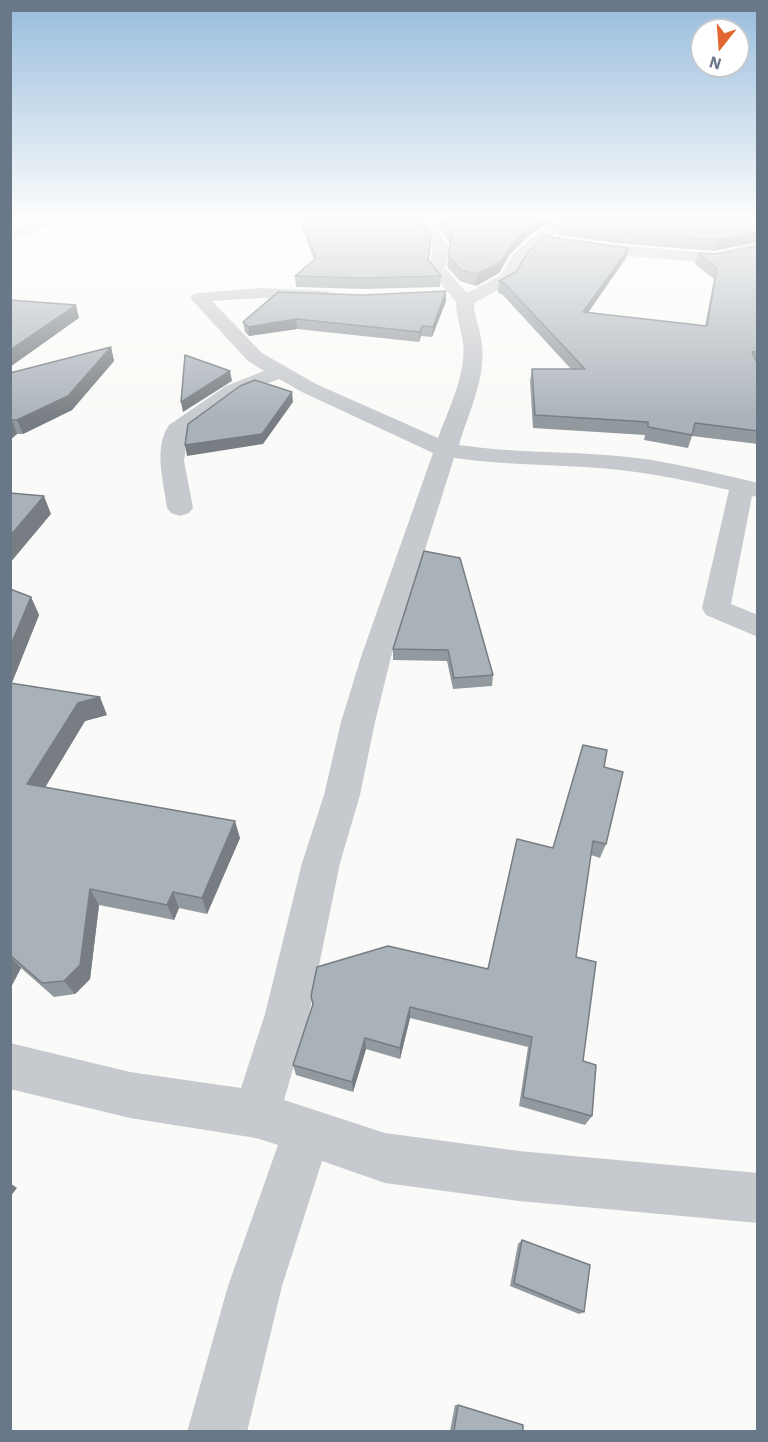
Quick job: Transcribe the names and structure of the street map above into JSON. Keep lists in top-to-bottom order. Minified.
{"north":"bottom"}
